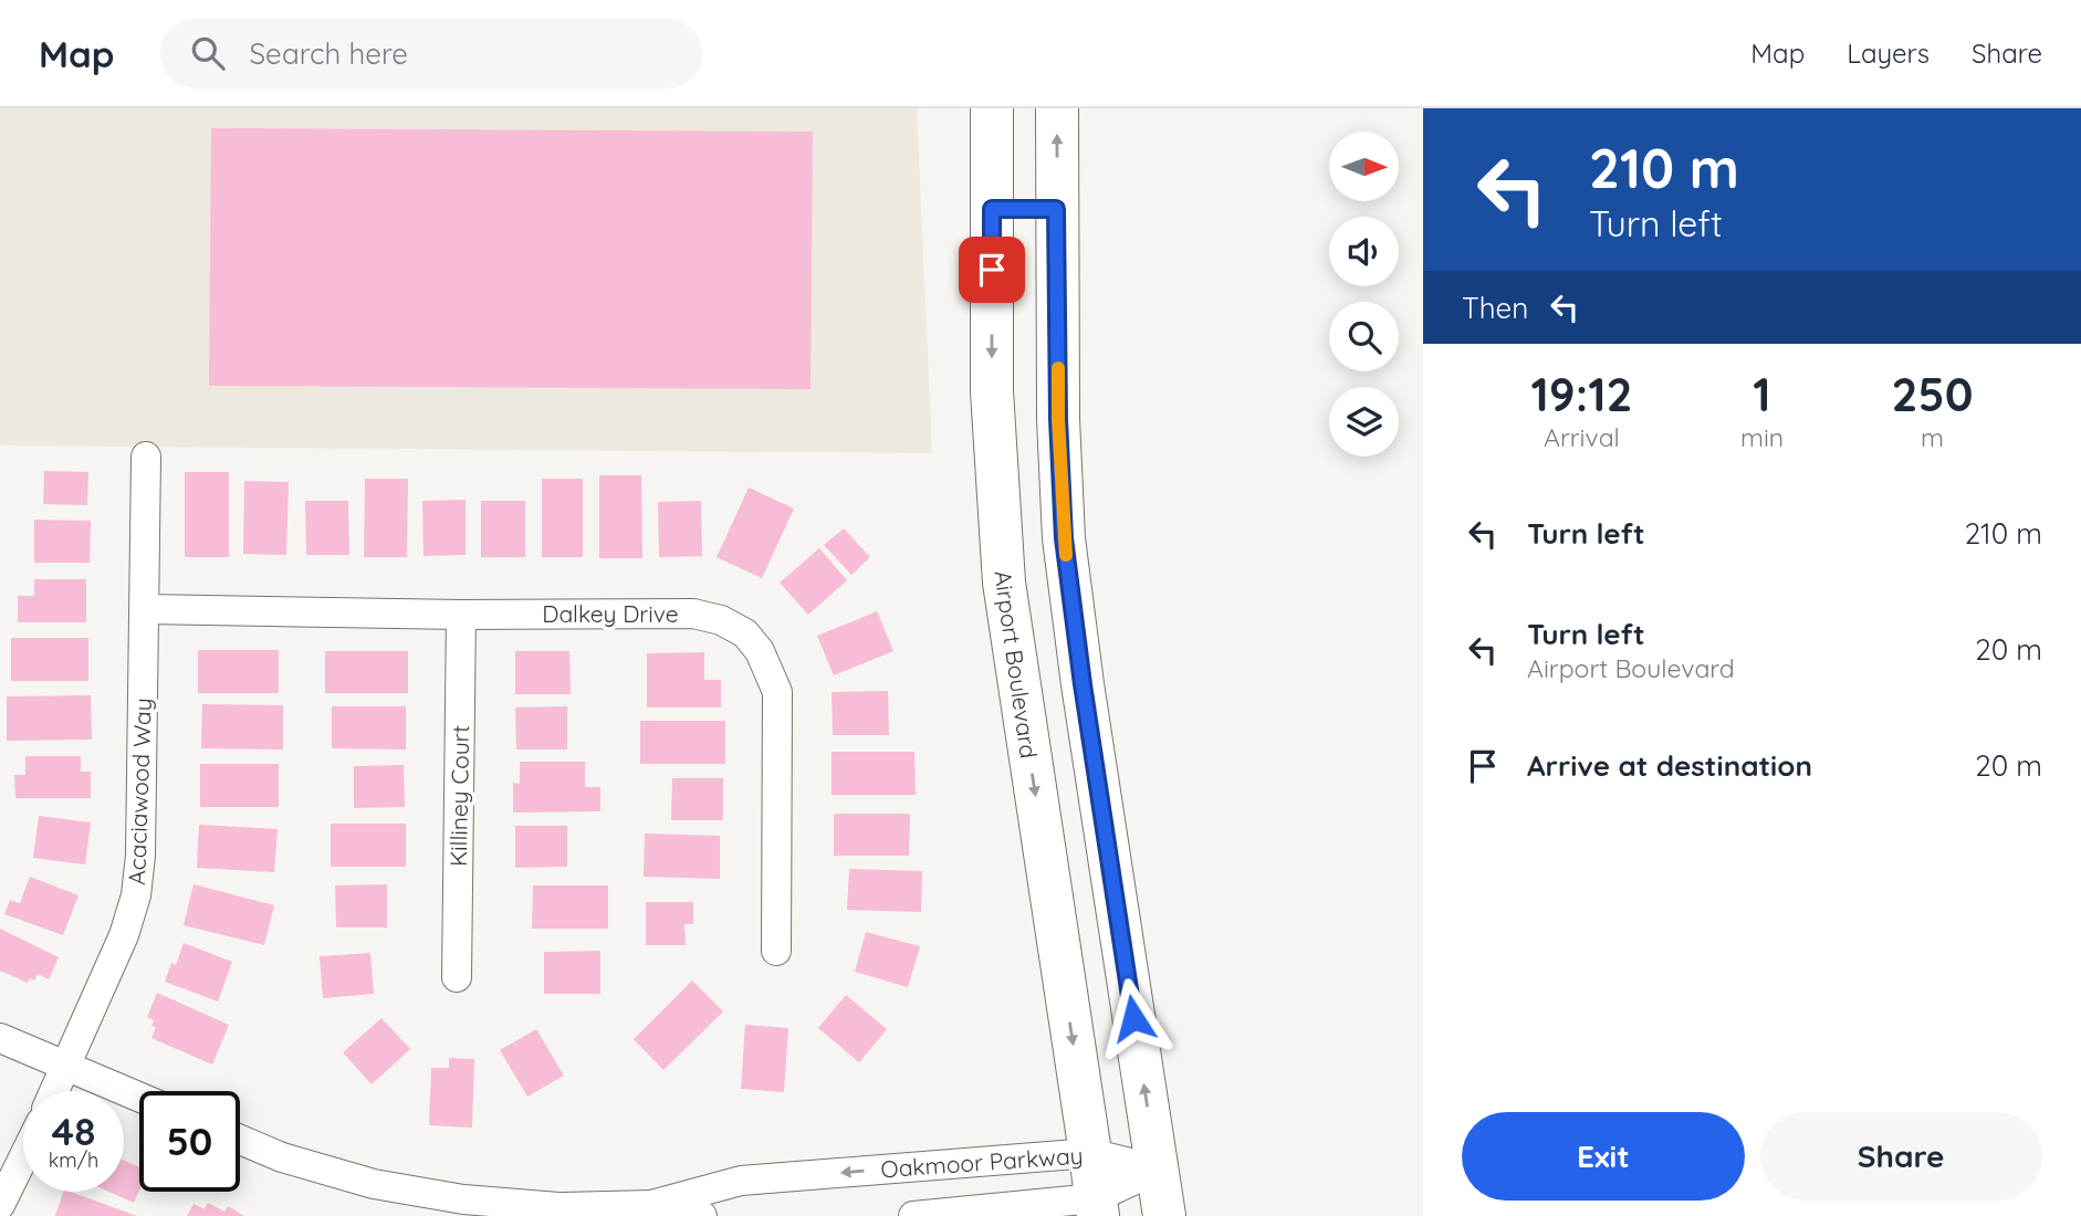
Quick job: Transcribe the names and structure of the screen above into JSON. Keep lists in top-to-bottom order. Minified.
{"streets":{"main road":["Airport Boulevard"],"street":["Dalkey Drive","Acaciawood Way","Killiney Court","Oakmoor Parkway"]},"crossings":[["Dalkey Drive","Acaciawood Way"],["Dalkey Drive","Killiney Court"],["Airport Boulevard","Oakmoor Parkway"]],"north":"right","page":{"header":"Map","search":"Search here","nav":["Map","Layers","Share"],"turn":["210 m","Turn left"],"then":"Then","eta":["19:12","Arrival","1","min","250","m"],"list":[{"name":"Turn left","value":"210 m"},{"name":"Turn left","note":"Airport Boulevard","value":"20 m"},{"name":"Arrive at destination","value":"20 m"}],"speed":"48 km/h","limit":"50","buttons":["Exit","Share"]}}
